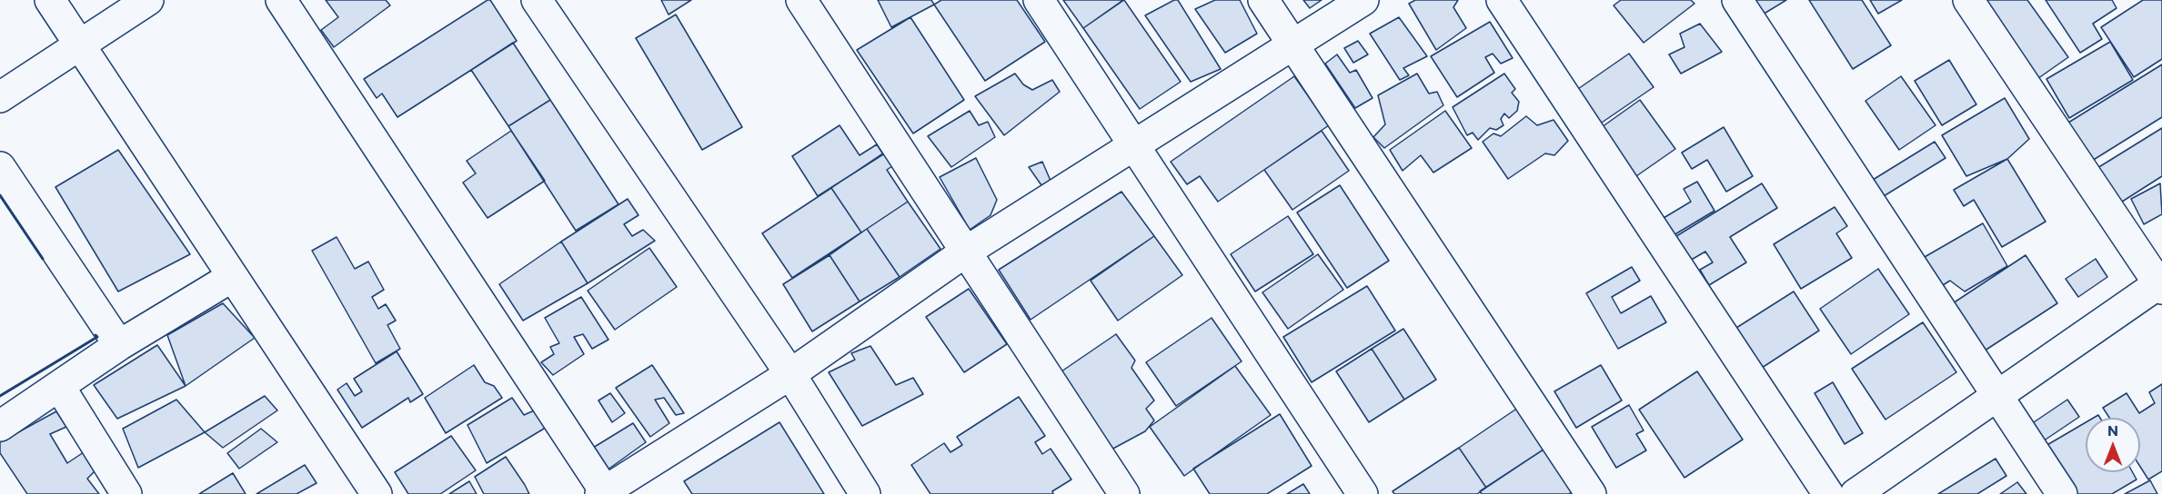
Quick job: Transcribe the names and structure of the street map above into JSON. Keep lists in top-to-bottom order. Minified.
{"north":"top"}
